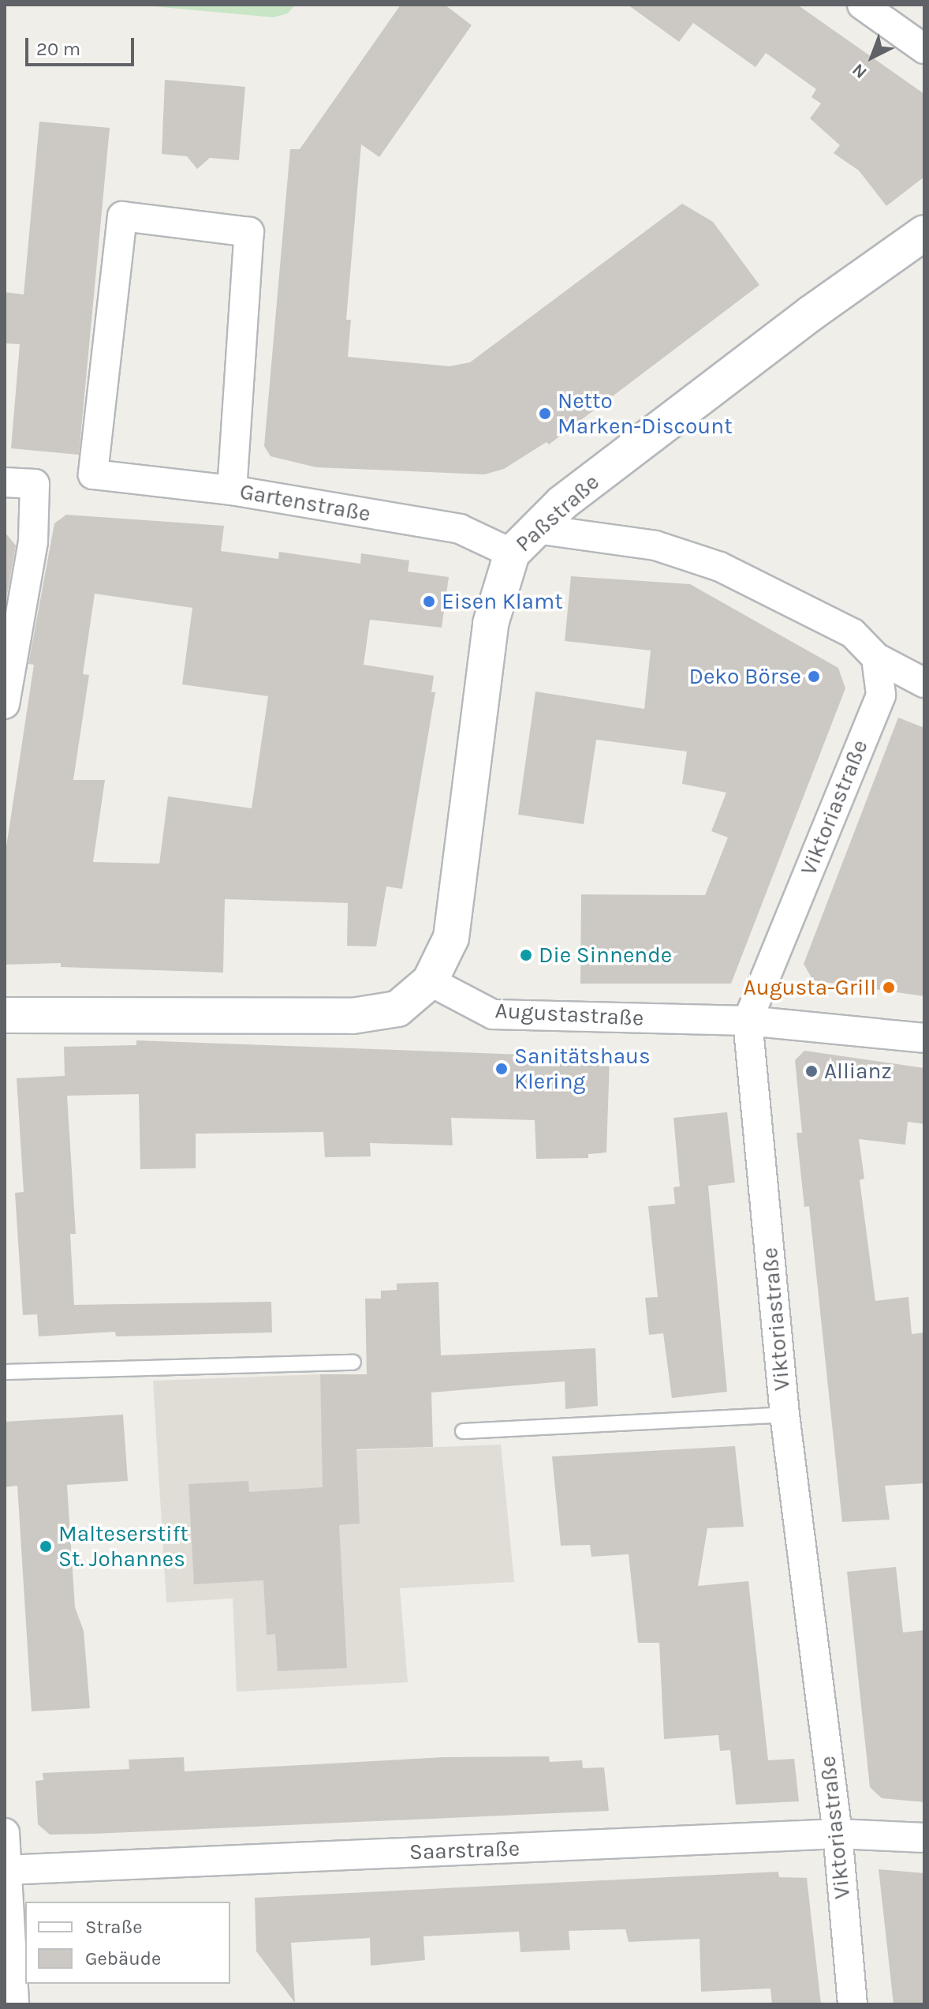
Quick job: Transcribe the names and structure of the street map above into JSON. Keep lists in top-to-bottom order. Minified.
{"streets":{"street":["Gartenstraße","Paßstraße","Viktoriastraße","Augustastraße","Saarstraße"]},"crossings":[["Gartenstraße","Paßstraße"],["Paßstraße","Augustastraße"],["Viktoriastraße","Augustastraße"],["Viktoriastraße","Saarstraße"]],"places":["Netto Marken-Discount","Eisen Klamt","Deko Börse","Die Sinnende","Augusta-Grill","Sanitätshaus Klering","Allianz","Malteserstift St. Johannes"],"legend":["Straße","Gebäude"],"scale_bar":"20 m","north":"bottom left"}
